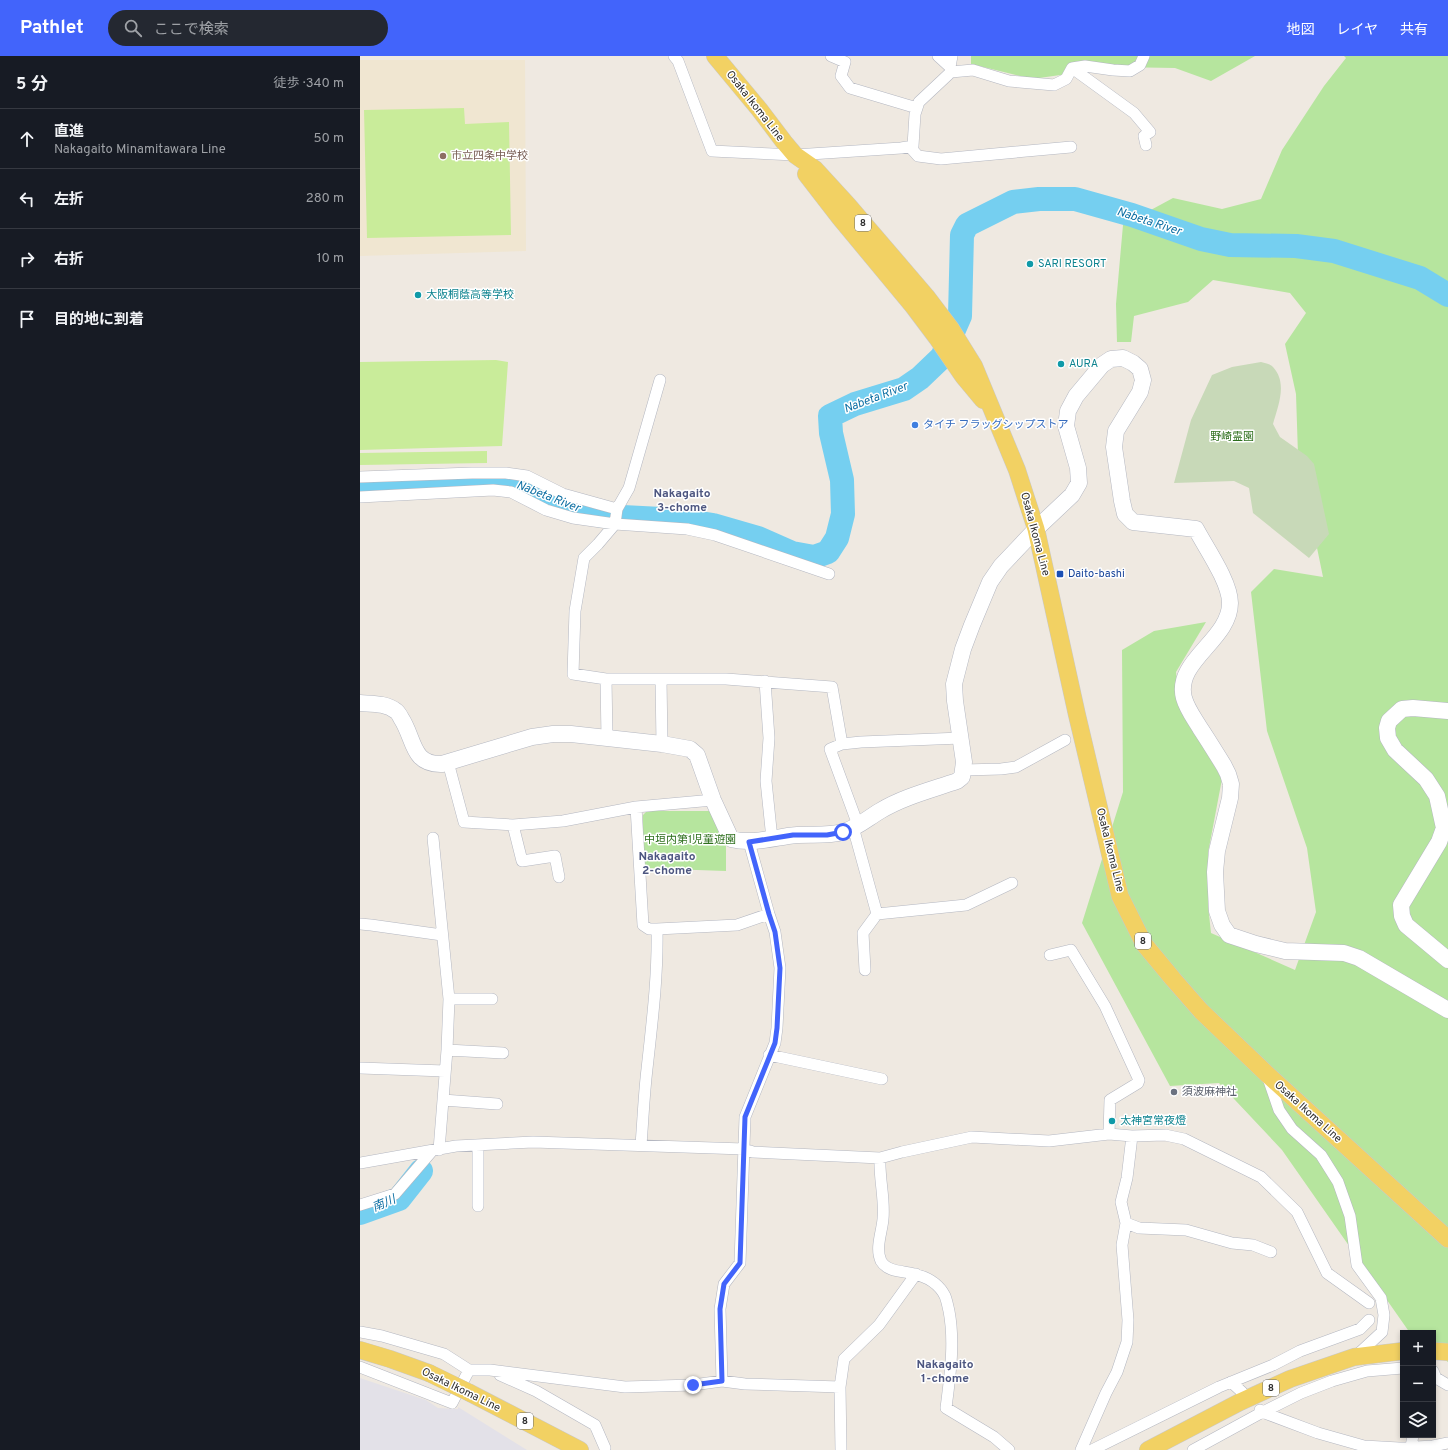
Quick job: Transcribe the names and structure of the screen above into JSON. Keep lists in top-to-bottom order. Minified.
{"streets":{"main road":["Osaka Ikoma Line","8"]},"districts":["Nakagaito 3-chome","Nakagaito 2-chome","Nakagaito 1-chome"],"water":["Nabeta River","南川"],"parks":["野崎霊園","中垣内第1児童遊園"],"places":{"other":["市立四条中学校","SARI RESORT","大阪桐蔭高等学校","AURA","タイチ フラッグシップストア","須波麻神社","太神宮常夜燈"],"transit":["Daito-bashi"]},"page":{"header":"Pathlet","search":"ここで検索","nav":["地図","レイヤ","共有"],"heading":["5 分","徒歩 · 340 m"],"list":[["直進","Nakagaito Minamitawara Line","50 m"],["左折","280 m"],["右折","10 m"],"目的地に到着"],"map_buttons":["+","−"]}}
